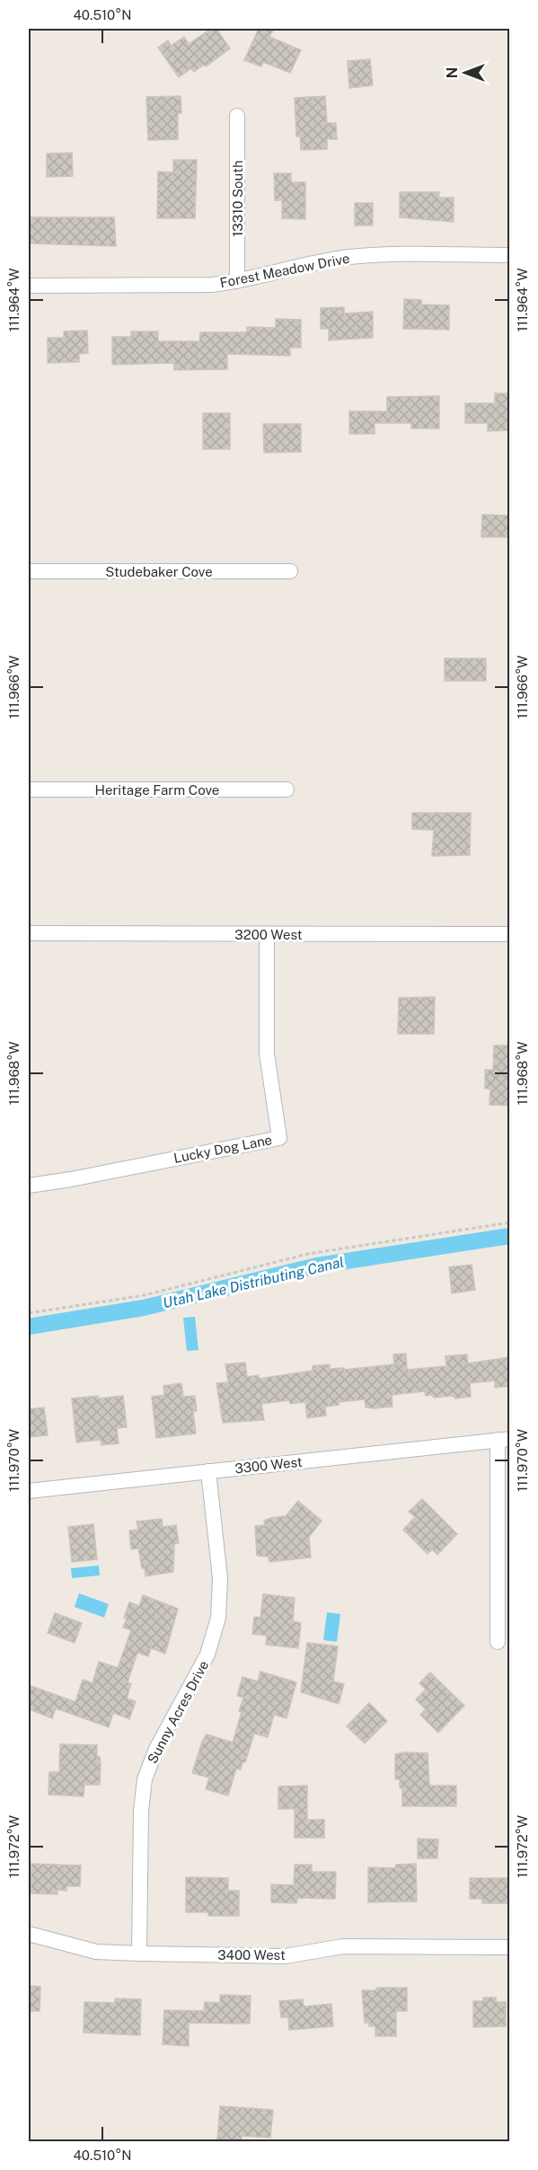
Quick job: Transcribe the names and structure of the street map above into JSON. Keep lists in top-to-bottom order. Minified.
{"streets":{"street":["13310 South","Forest Meadow Drive","Studebaker Cove","Heritage Farm Cove","3200 West","Lucky Dog Lane","3300 West","Sunny Acres Drive","3400 West"]},"crossings":[["13310 South","Forest Meadow Drive"],["3200 West","Lucky Dog Lane"],["3300 West","Sunny Acres Drive"],["Sunny Acres Drive","3400 West"]],"water":["Utah Lake Distributing Canal"],"north":"left","coordinates":["40.510°N","111.964°W","111.966°W","111.968°W","111.970°W","111.972°W"]}
